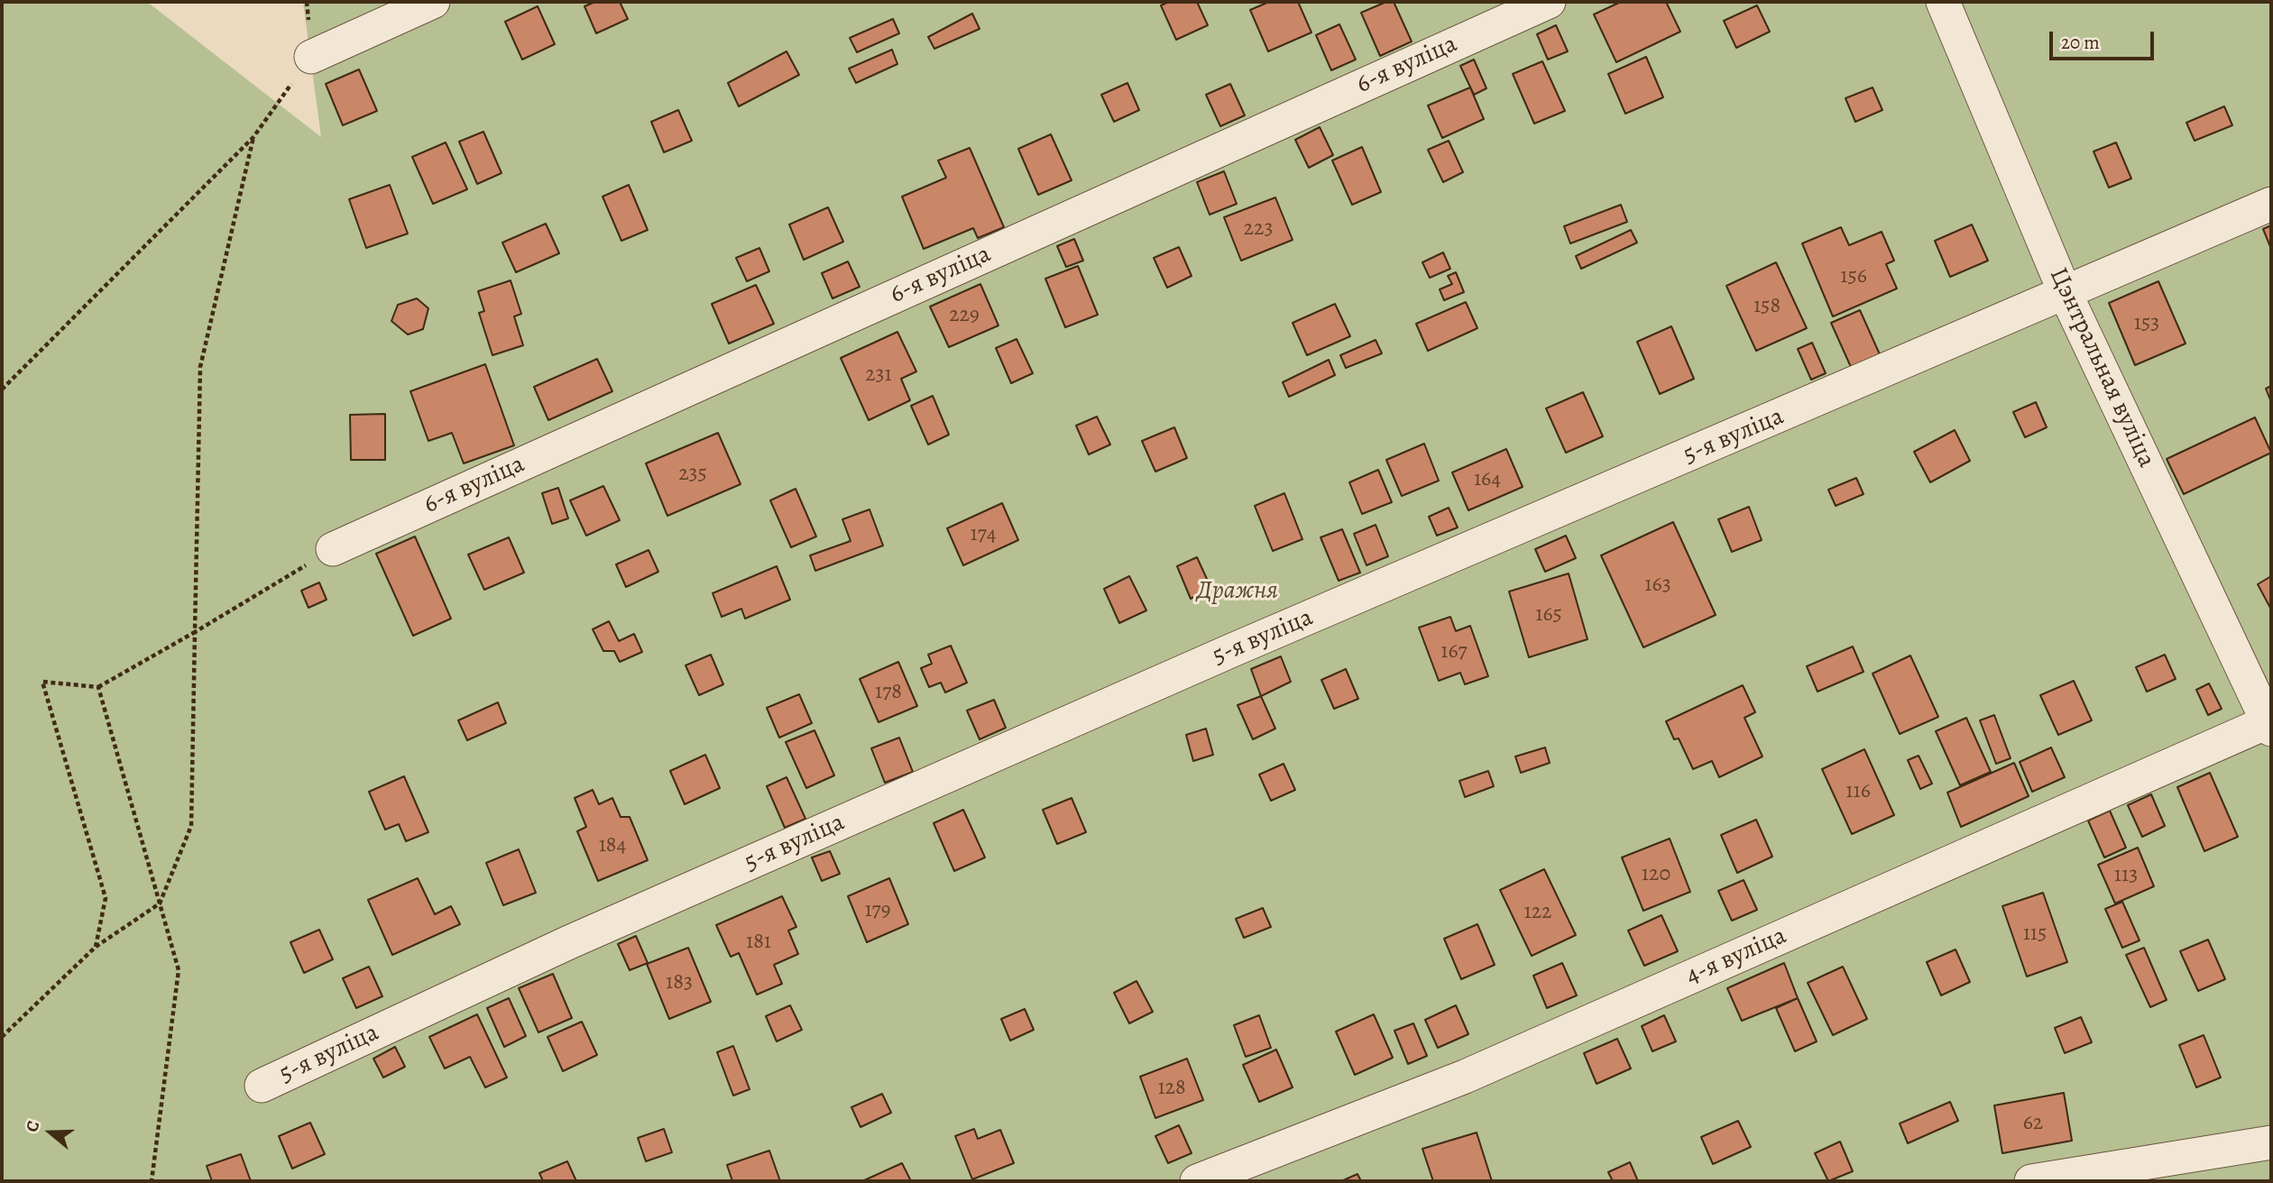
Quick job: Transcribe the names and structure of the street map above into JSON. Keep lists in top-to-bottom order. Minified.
{"streets":{"street":["6-я вуліца","Цэнтральная вуліца","5-я вуліца","4-я вуліца"]},"crossings":[["Цэнтральная вуліца","5-я вуліца"],["Цэнтральная вуліца","4-я вуліца"]],"parks":["Дражня"],"house_numbers":["223","156","158","229","153","231","235","164","174","163","165","167","178","116","184","120","113","179","122","115","181","183","128","62"],"scale_bar":"20 m","north":"left"}
